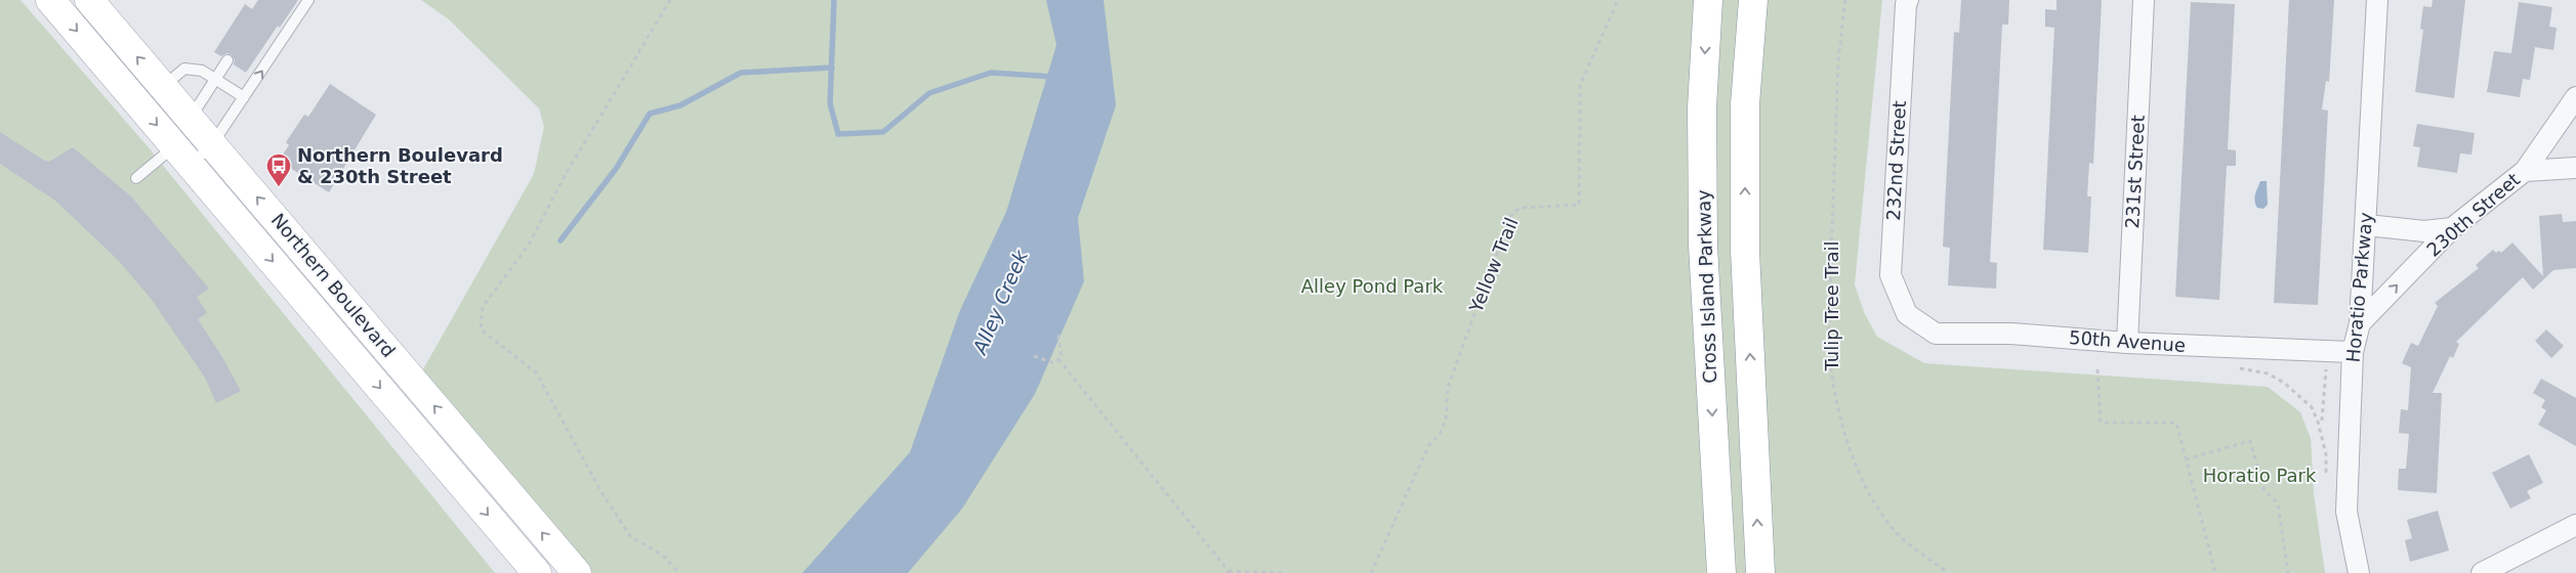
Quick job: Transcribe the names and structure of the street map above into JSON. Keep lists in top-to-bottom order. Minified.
{"streets":{"main road":["Northern Boulevard","Cross Island Parkway"],"street":["232nd Street","231st Street","230th Street","Horatio Parkway","50th Avenue"],"path":["Yellow Trail","Tulip Tree Trail"]},"crossings":[["232nd Street","50th Avenue"],["231st Street","50th Avenue"],["230th Street","Horatio Parkway"],["Horatio Parkway","50th Avenue"]],"one_way":["230th Street"],"water":["Alley Creek"],"parks":["Alley Pond Park","Horatio Park"],"places":{"bus stop":["Northern Boulevard & 230th Street"]}}
